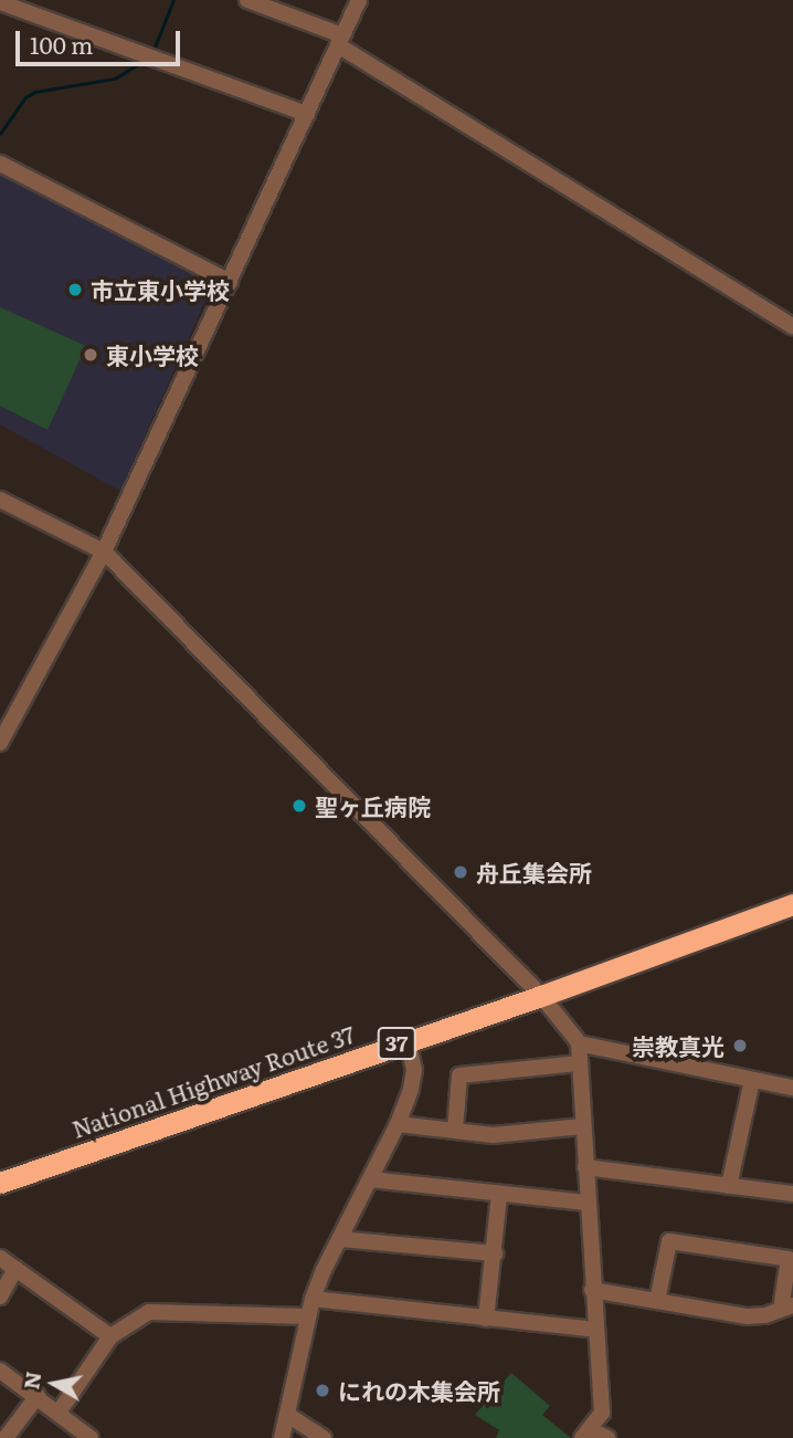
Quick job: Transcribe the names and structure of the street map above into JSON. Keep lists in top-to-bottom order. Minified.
{"streets":{"highway":["37","National Highway Route 37"]},"places":["市立東小学校","東小学校","聖ヶ丘病院","舟丘集会所","崇教真光","にれの木集会所"],"scale_bar":"100 m","north":"left"}
